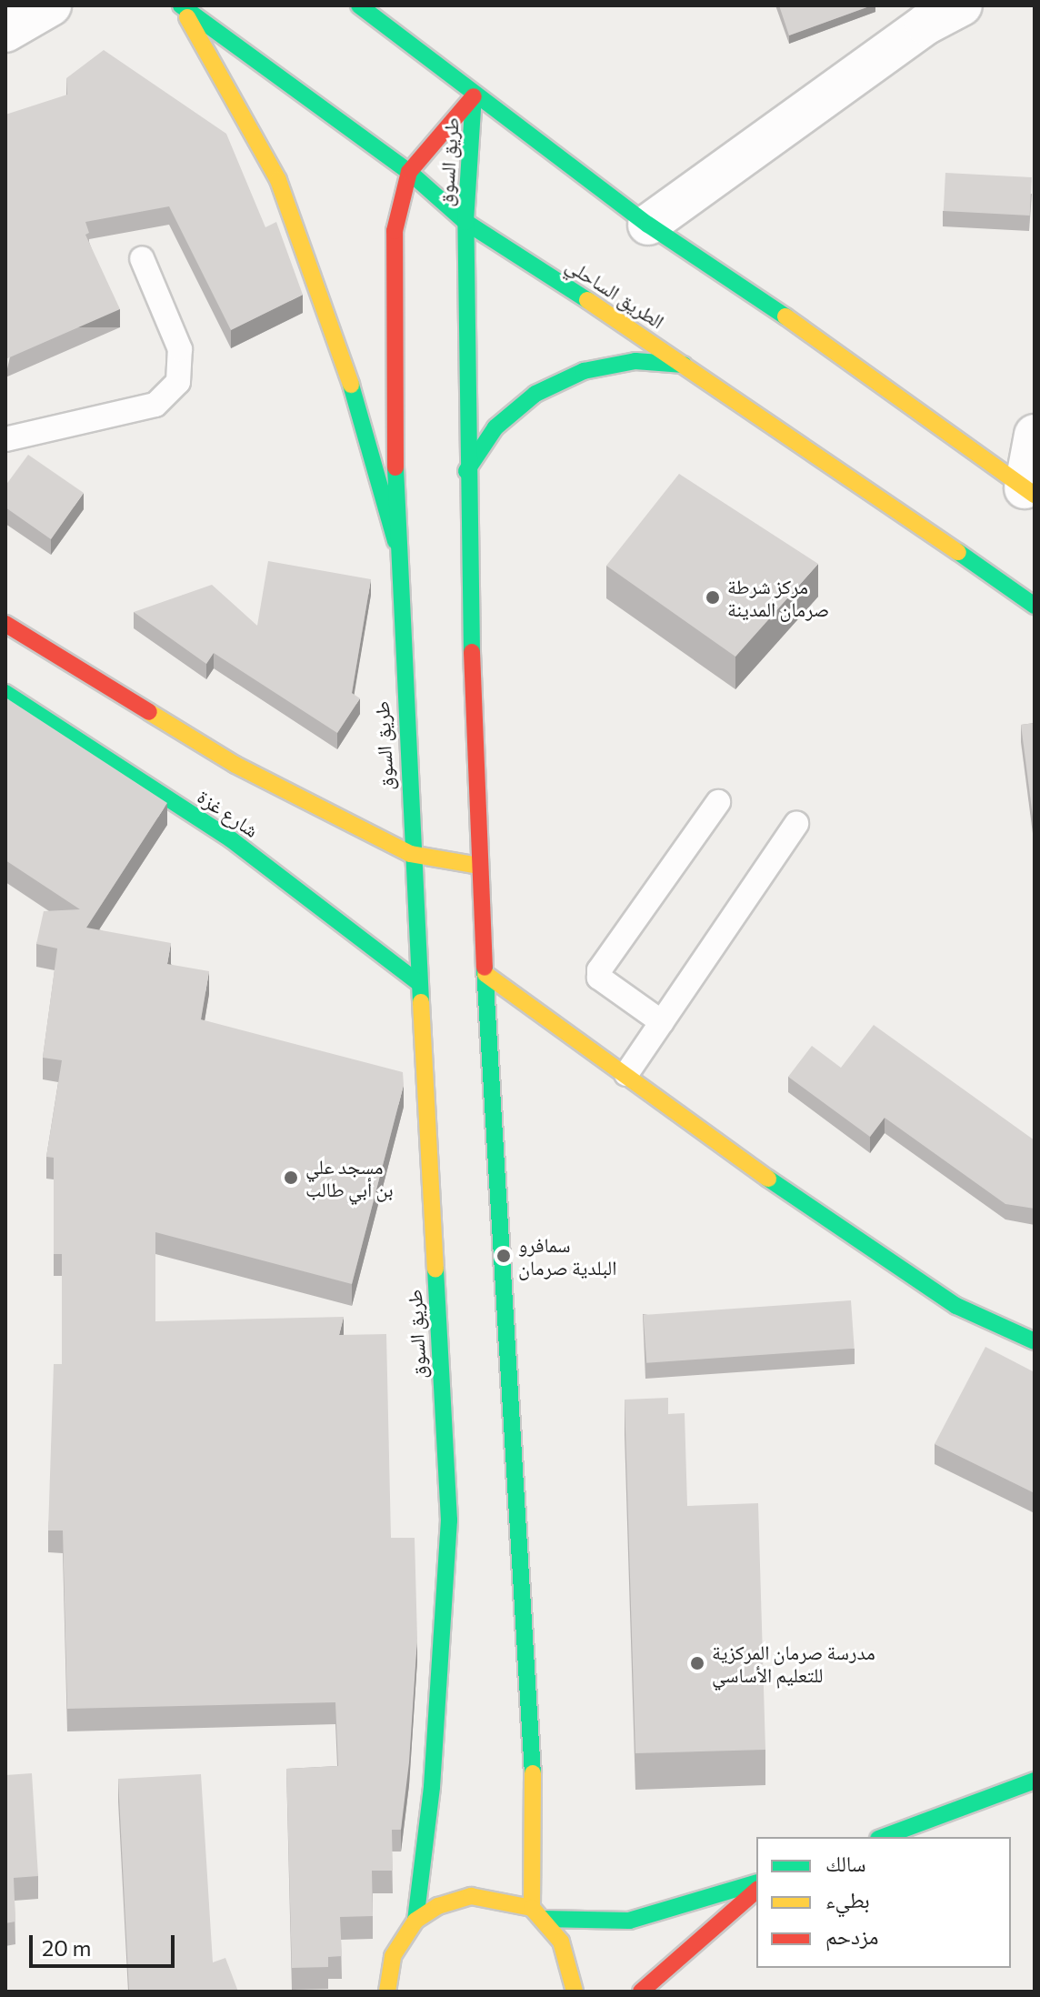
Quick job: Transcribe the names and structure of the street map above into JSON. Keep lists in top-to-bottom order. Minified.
{"streets":{"main road":["طريق السوق","الطريق الساحلي","شارع غزة"]},"crossings":[["طريق السوق","الطريق الساحلي"],["طريق السوق","شارع غزة"]],"places":["مركز شرطة صرمان المدينة","مسجد علي بن أبي طالب","سمافرو البلدية صرمان","مدرسة صرمان المركزية للتعليم الأساسي"],"legend":["سالك","بطيء","مزدحم"],"scale_bar":"20 m"}
